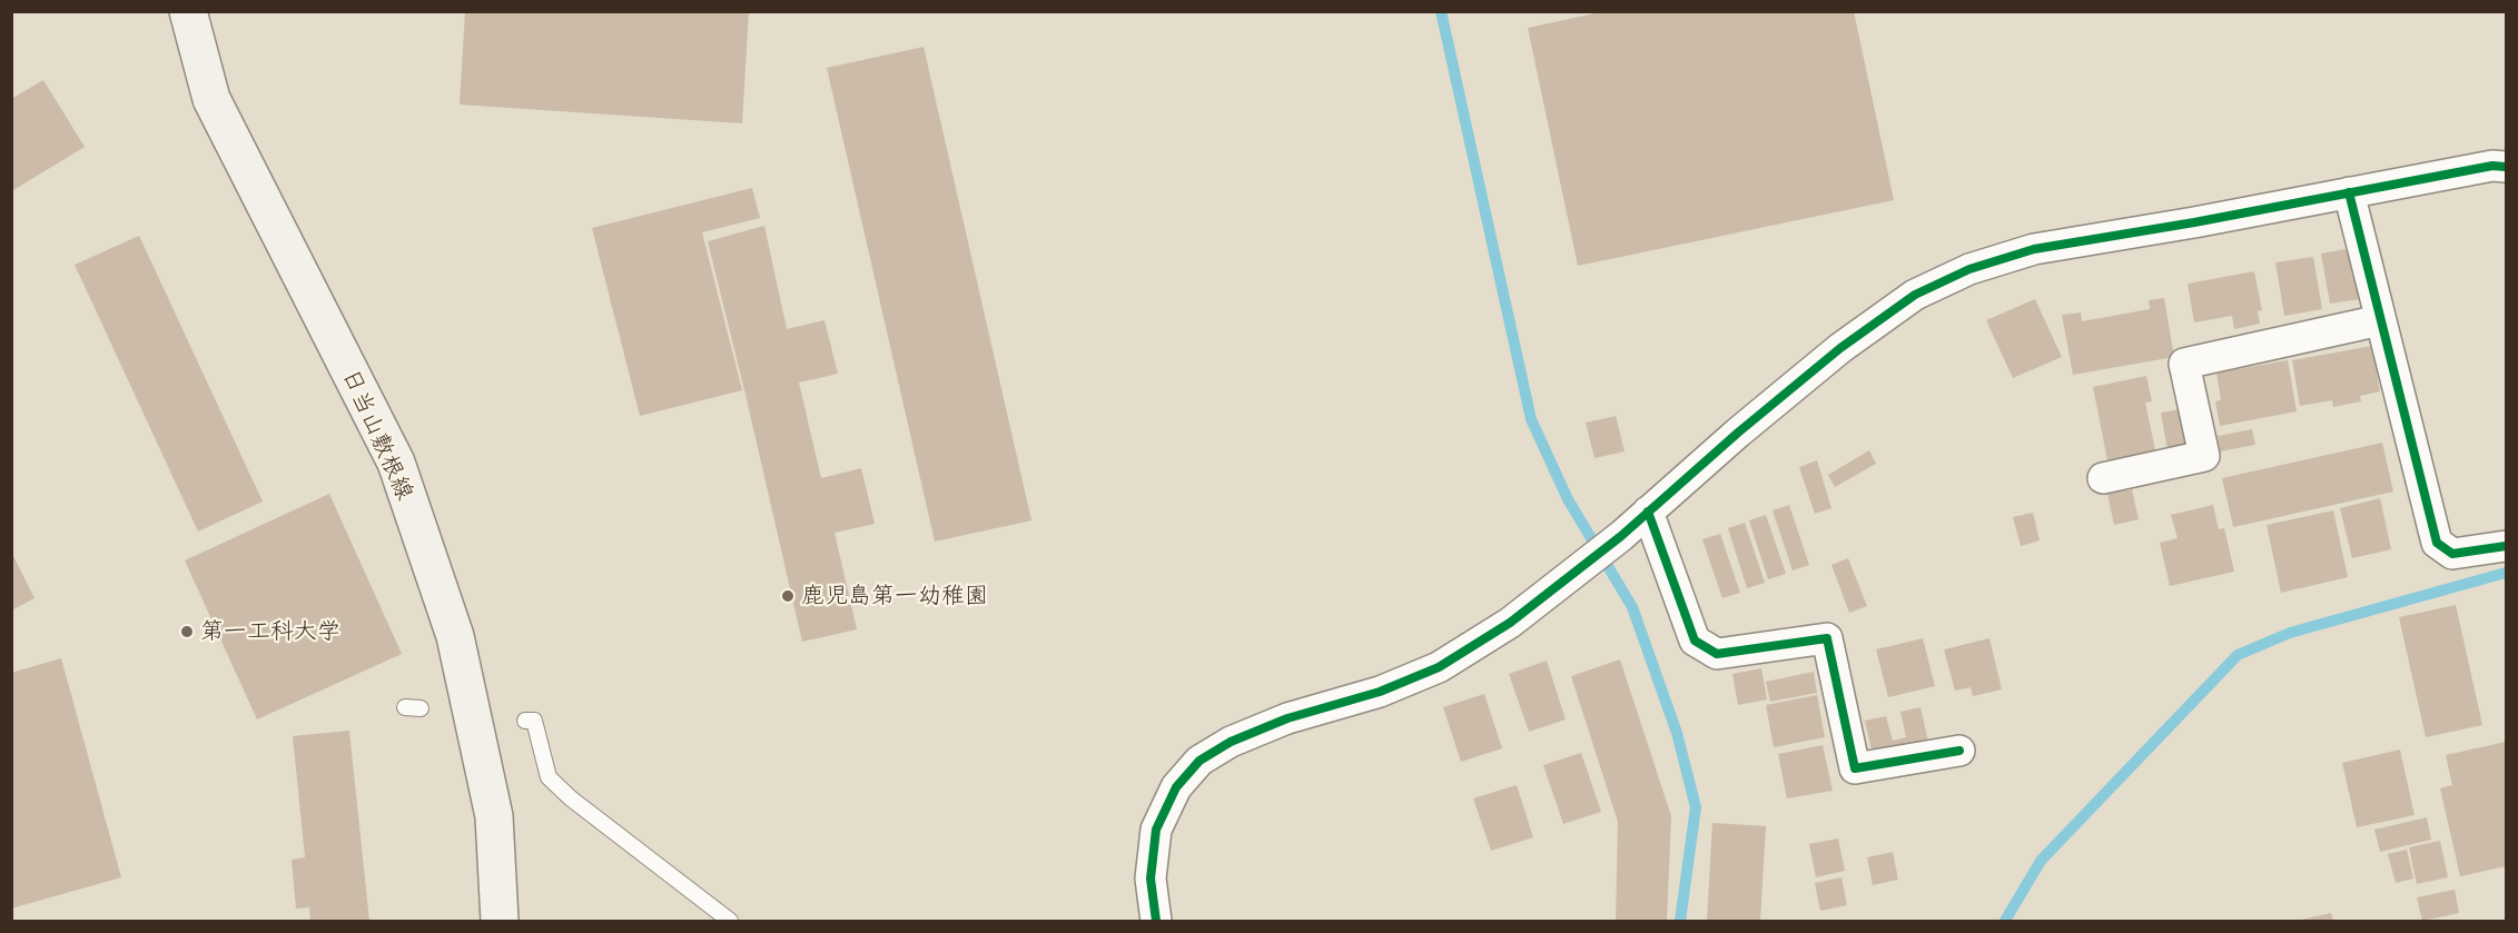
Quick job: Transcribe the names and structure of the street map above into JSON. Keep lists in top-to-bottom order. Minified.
{"streets":{"main road":["日当山敷根線"]},"places":["鹿児島第一幼稚園","第一工科大学"]}
